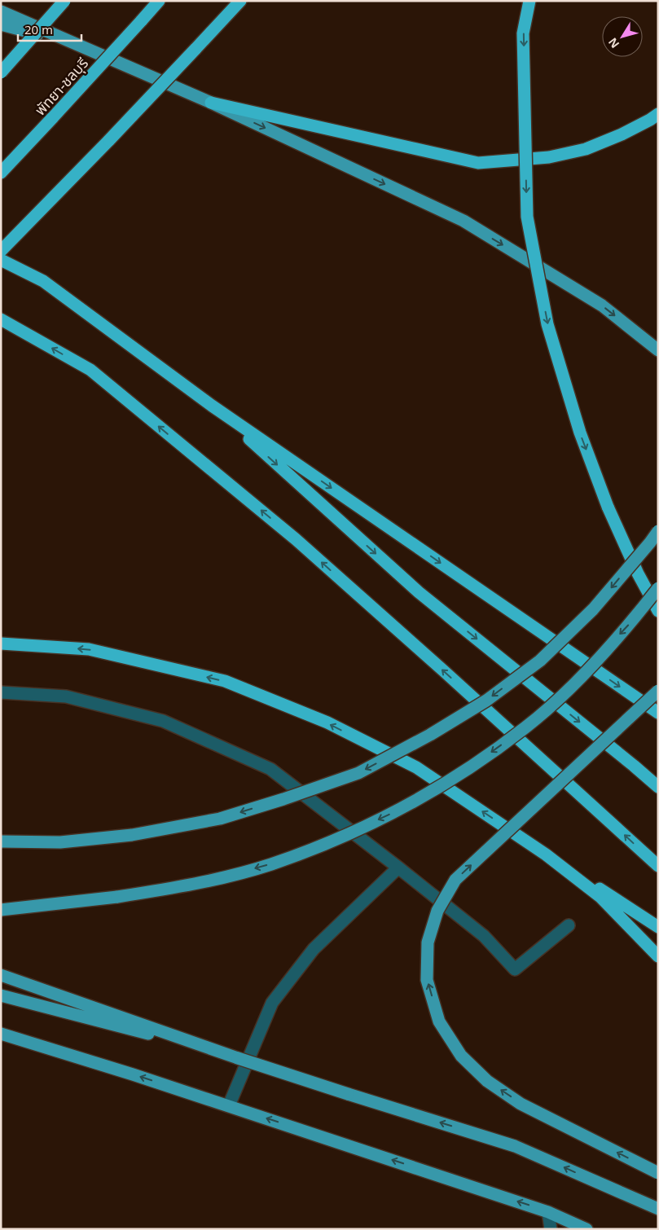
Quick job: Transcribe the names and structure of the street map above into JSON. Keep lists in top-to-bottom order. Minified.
{"streets":{"highway":["พัทยา-ชลบุรี"]},"scale_bar":"20 m","north":"bottom left"}
